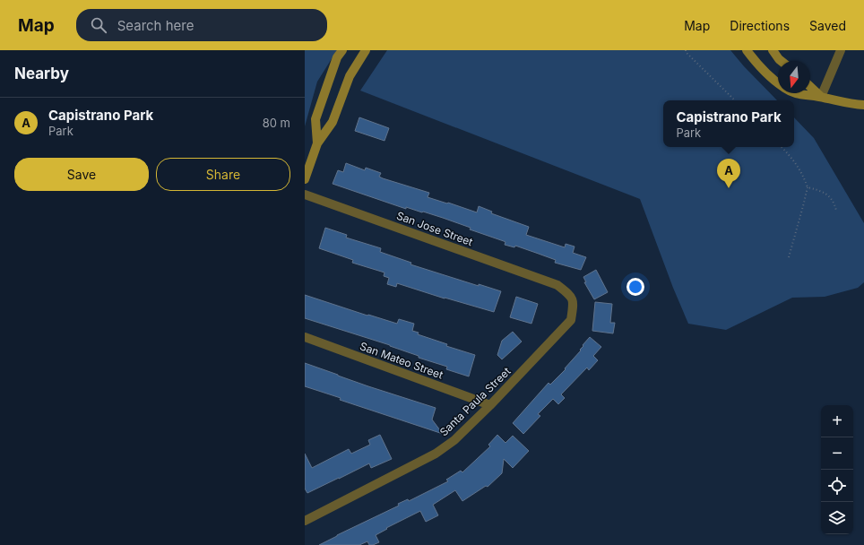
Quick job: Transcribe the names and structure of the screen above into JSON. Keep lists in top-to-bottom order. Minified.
{"streets":{"street":["San Jose Street","San Mateo Street","Santa Paula Street"]},"crossings":[["San Jose Street","Santa Paula Street"],["San Mateo Street","Santa Paula Street"]],"north":"bottom","page":{"header":"Map","search":"Search here","nav":["Map","Directions","Saved"],"heading":"Nearby","list":[{"mark":"A","name":"Capistrano Park","note":"Park","value":"80 m"}],"popup":["Capistrano Park","Park"],"buttons":["Save","Share"],"pins":"A","map_buttons":["+","−"]}}
